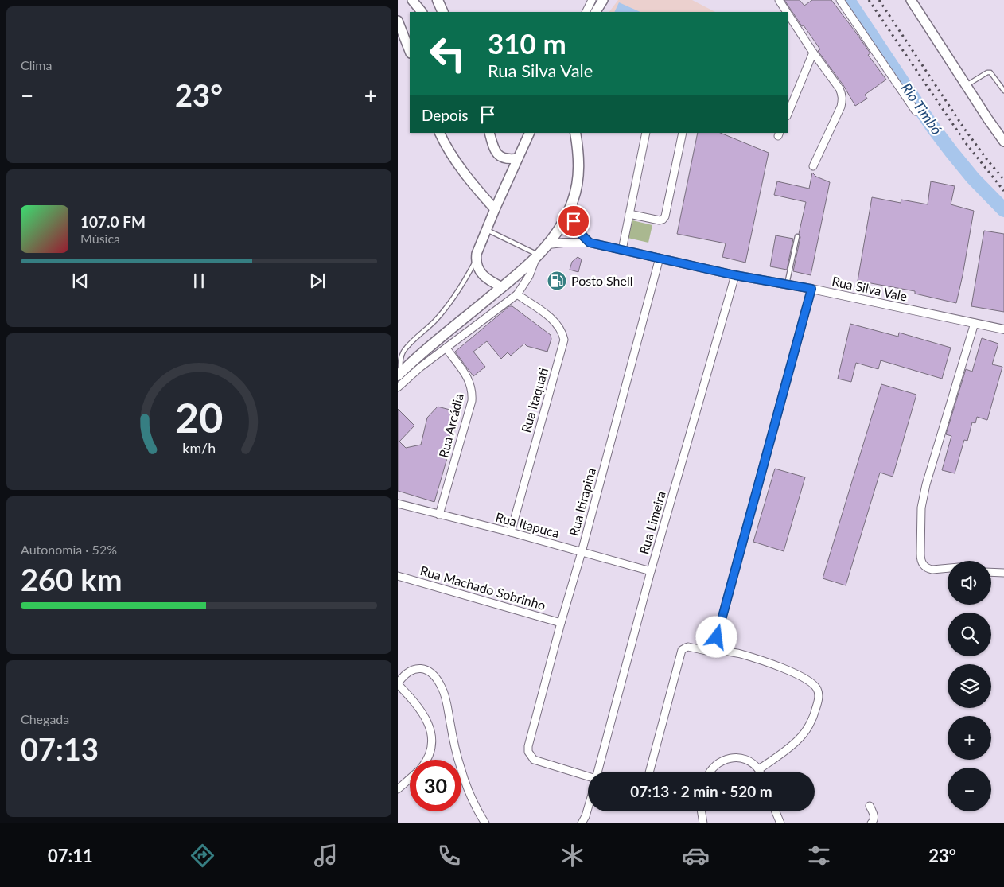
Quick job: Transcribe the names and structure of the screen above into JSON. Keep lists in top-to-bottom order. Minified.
{"streets":{"street":["Rua Silva Vale","Rua Itaquati","Rua Arcádia","Rua Itirapina","Rua Limeira","Rua Itapuca","Rua Machado Sobrinho"]},"crossings":[["Rua Silva Vale","Rua Itirapina"],["Rua Silva Vale","Rua Limeira"],["Rua Itaquati","Rua Itapuca"],["Rua Arcádia","Rua Itapuca"],["Rua Itirapina","Rua Limeira"],["Rua Itirapina","Rua Itapuca"],["Rua Itirapina","Rua Machado Sobrinho"],["Rua Limeira","Rua Itapuca"]],"water":["Rio Timbó"],"places":{"fuel station":["Posto Shell"]},"page":{"tile":["Clima",["Autonomia · 52%","260 km"],["Chegada","07:13"]],"turn":["310 m","Rua Silva Vale"],"heat":["−","23°","+"],"then":"Depois","song":["107.0 FM","Música"],"map_buttons":["+","−"],"limit":"30","trip":"07:13 · 2 min · 520 m","tabs":["07:11","23°"],"gauge":["20","km/h"]}}
